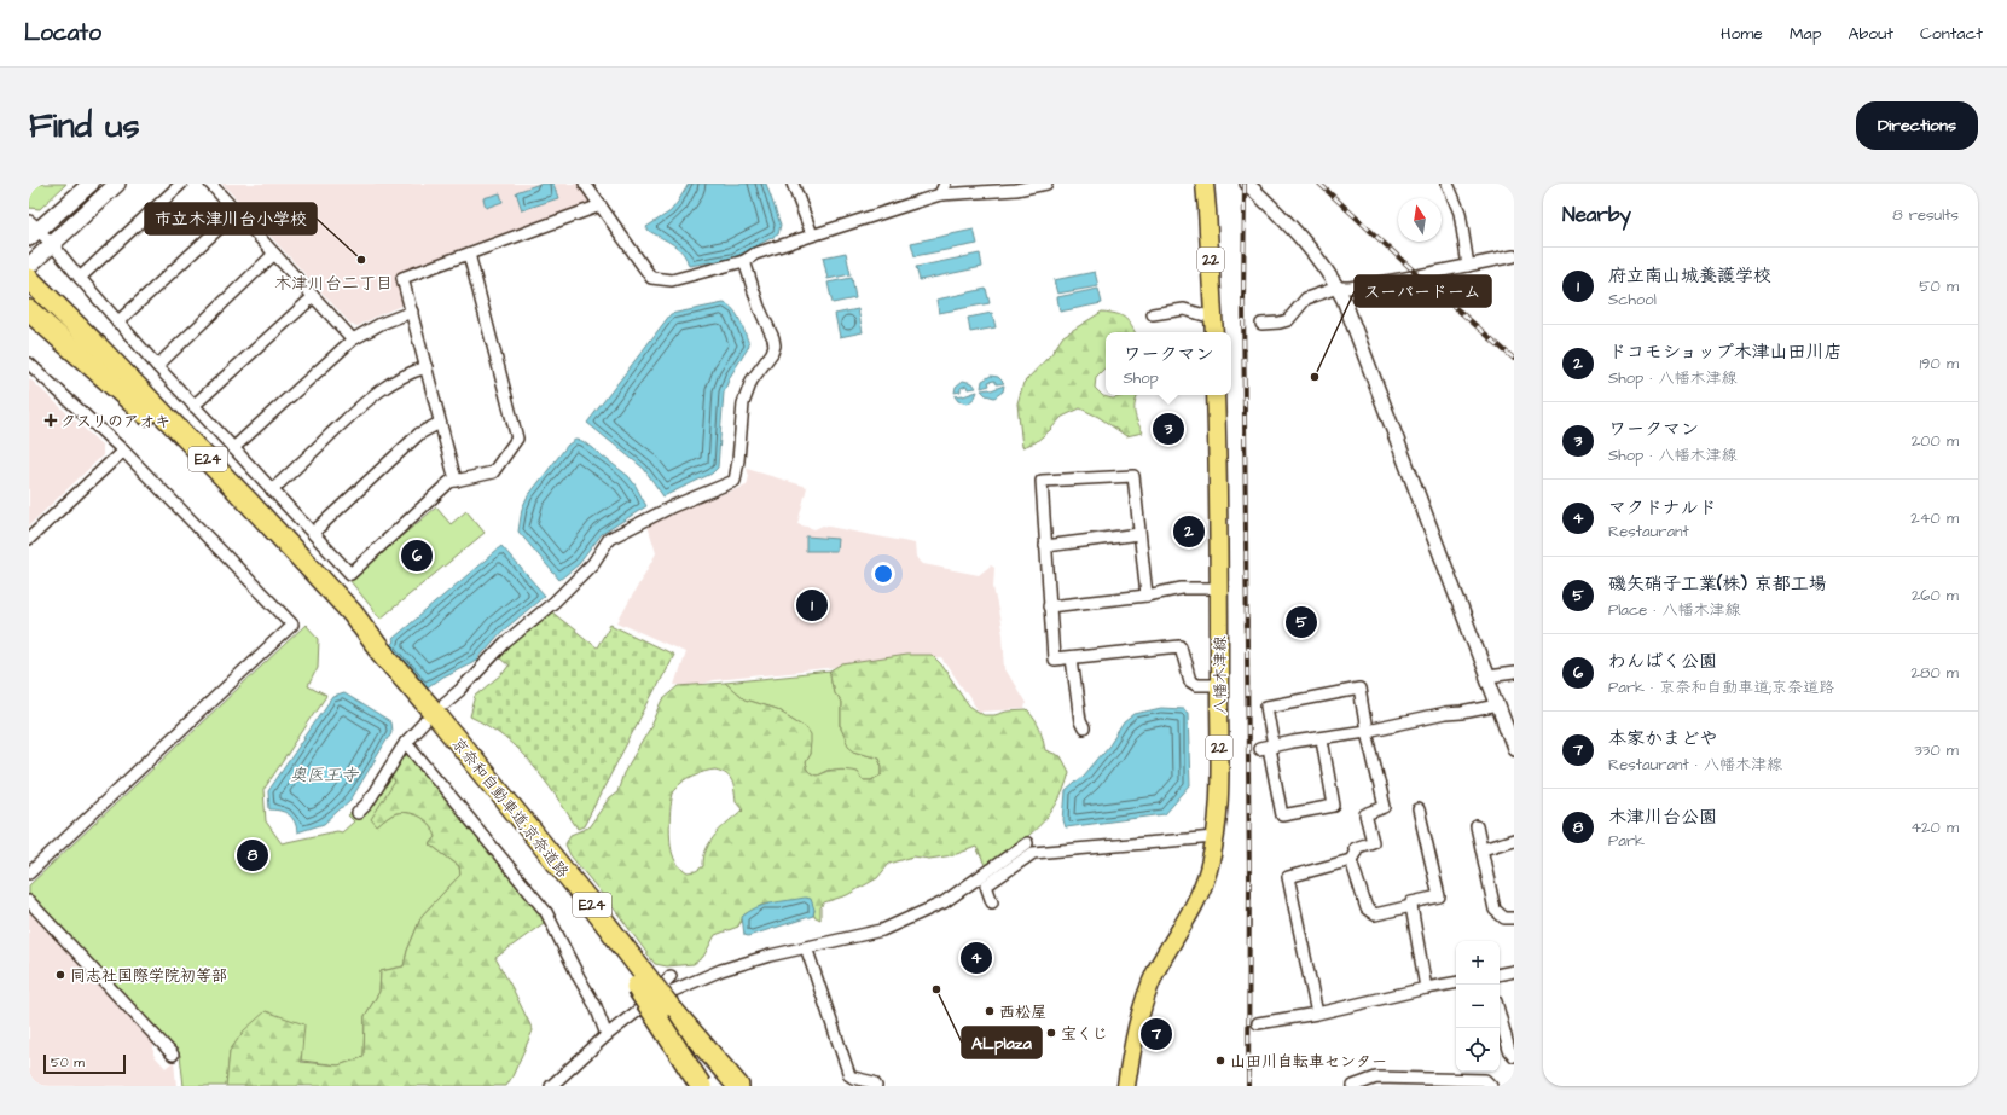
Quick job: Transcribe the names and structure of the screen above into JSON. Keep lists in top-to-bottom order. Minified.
{"streets":{"highway":["E24","京奈和自動車道;京奈道路"],"main road":["22","八幡木津線"]},"districts":["木津川台二丁目"],"water":["奥医王寺"],"places":{"other":["市立木津川台小学校","スーパードーム","同志社国際学院初等部","ALplaza","西松屋","宝くじ","山田川自転車センター"],"health":["クスリのアオキ"]},"scale_bar":"50 m","north":"top","page":{"header":"Locato","nav":["Home","Map","About","Contact"],"buttons":"Directions","title":"Find us","heading":["Nearby","8 results"],"list":[{"mark":"1","name":"府立南山城養護学校","note":"School","value":"50 m"},{"mark":"2","name":"ドコモショップ木津山田川店","note":"Shop · 八幡木津線","value":"190 m"},{"mark":"3","name":"ワークマン","note":"Shop · 八幡木津線","value":"200 m"},{"mark":"4","name":"マクドナルド","note":"Restaurant","value":"240 m"},{"mark":"5","name":"磯矢硝子工業(株) 京都工場","note":"Place · 八幡木津線","value":"260 m"},{"mark":"6","name":"わんぱく公園","note":"Park · 京奈和自動車道;京奈道路","value":"280 m"},{"mark":"7","name":"本家かまどや","note":"Restaurant · 八幡木津線","value":"330 m"},{"mark":"8","name":"木津川台公園","note":"Park","value":"420 m"}],"popup":["ワークマン","Shop"],"pins":["3","2","6","1","5","8","4","7"],"map_buttons":["+","−"],"scale":"50 m"}}
